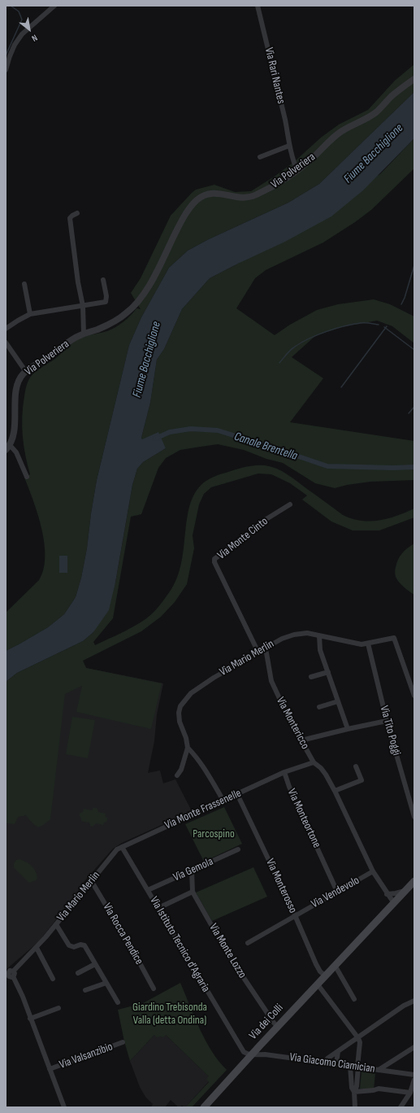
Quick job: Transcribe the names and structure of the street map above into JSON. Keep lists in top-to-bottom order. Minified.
{"streets":{"main road":["Via dei Colli"],"street":["Via Rari Nantes","Via Polveriera","Via Monte Cinto","Via Mario Merlin","Via Montericco","Via Tito Poggi","Via Monte Frassenelle","Via Monteortone","Via Gemola","Via Monterosso","Via Vendevolo","Via Rocca Pendice","Via Istituto Tecnico d'Agraria","Via Monte Lozzo","Via Valsanzibio","Via Giacomo Ciamician"]},"crossings":[["Via Rari Nantes","Via Polveriera"],["Via Monte Cinto","Via Mario Merlin"],["Via Mario Merlin","Via Montericco"],["Via Mario Merlin","Via Tito Poggi"],["Via Mario Merlin","Via Monte Frassenelle"],["Via Mario Merlin","Via Rocca Pendice"],["Via Mario Merlin","Via Istituto Tecnico d'Agraria"],["Via Montericco","Via Vendevolo"],["Via Montericco","Via dei Colli"],["Via Monte Frassenelle","Via Monteortone"],["Via Monte Frassenelle","Via Monterosso"],["Via Monte Frassenelle","Via Istituto Tecnico d'Agraria"],["Via Monteortone","Via Vendevolo"],["Via Gemola","Via Istituto Tecnico d'Agraria"],["Via Gemola","Via Monte Lozzo"],["Via Monterosso","Via Vendevolo"],["Via Monterosso","Via dei Colli"],["Via Istituto Tecnico d'Agraria","Via dei Colli"],["Via Istituto Tecnico d'Agraria","Via Giacomo Ciamician"],["Via Monte Lozzo","Via dei Colli"],["Via dei Colli","Via Giacomo Ciamician"]],"water":["Fiume Bacchiglione","Canale Brentella"],"parks":["Parcospino","Giardino Trebisonda Valla (detta Ondina)"],"north":"bottom right"}
